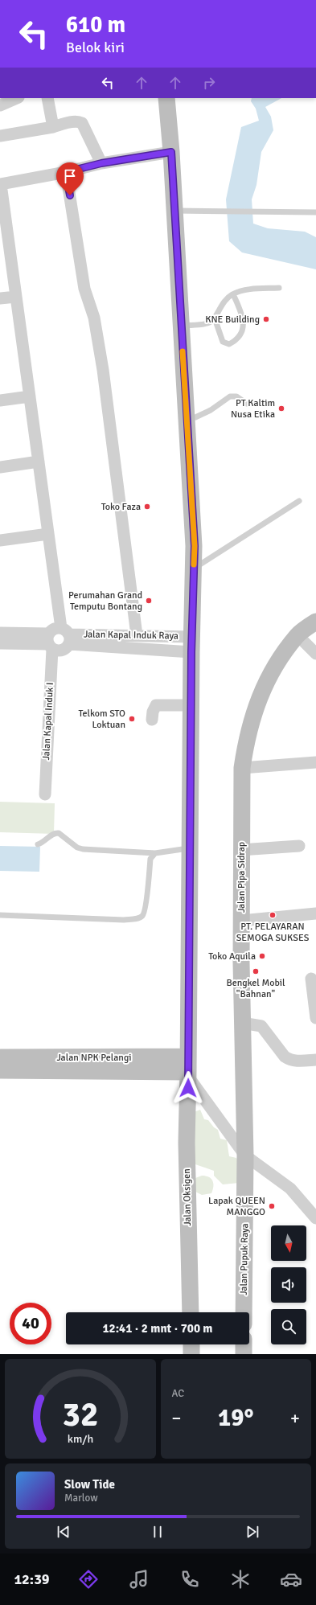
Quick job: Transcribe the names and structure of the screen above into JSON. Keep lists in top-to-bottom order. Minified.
{"streets":{"street":["Jalan Kapal Induk Raya","Jalan Kapal Induk I","Jalan Pipa Sidrap","Jalan NPK Pelangi","Jalan Oksigen","Jalan Pupuk Raya"]},"crossings":[["Jalan Pipa Sidrap","Jalan Pupuk Raya"],["Jalan NPK Pelangi","Jalan Oksigen"]],"places":["KNE Building","PT Kaltim Nusa Etika","Toko Faza","Perumahan Grand Temputu Bontang","Telkom STO Loktuan","PT. PELAYARAN SEMOGA SUKSES","Toko Aquila","Bengkel Mobil \"Bahnan\"","Lapak QUEEN MANGGO"],"north":"bottom","page":{"turn":["610 m","Belok kiri"],"limit":"40","trip":"12:41 · 2 mnt · 700 m","tile":"AC","heat":["−","19°","+"],"song":["Slow Tide","Marlow"],"tabs":"12:39","gauge":["32","km/h"]}}
